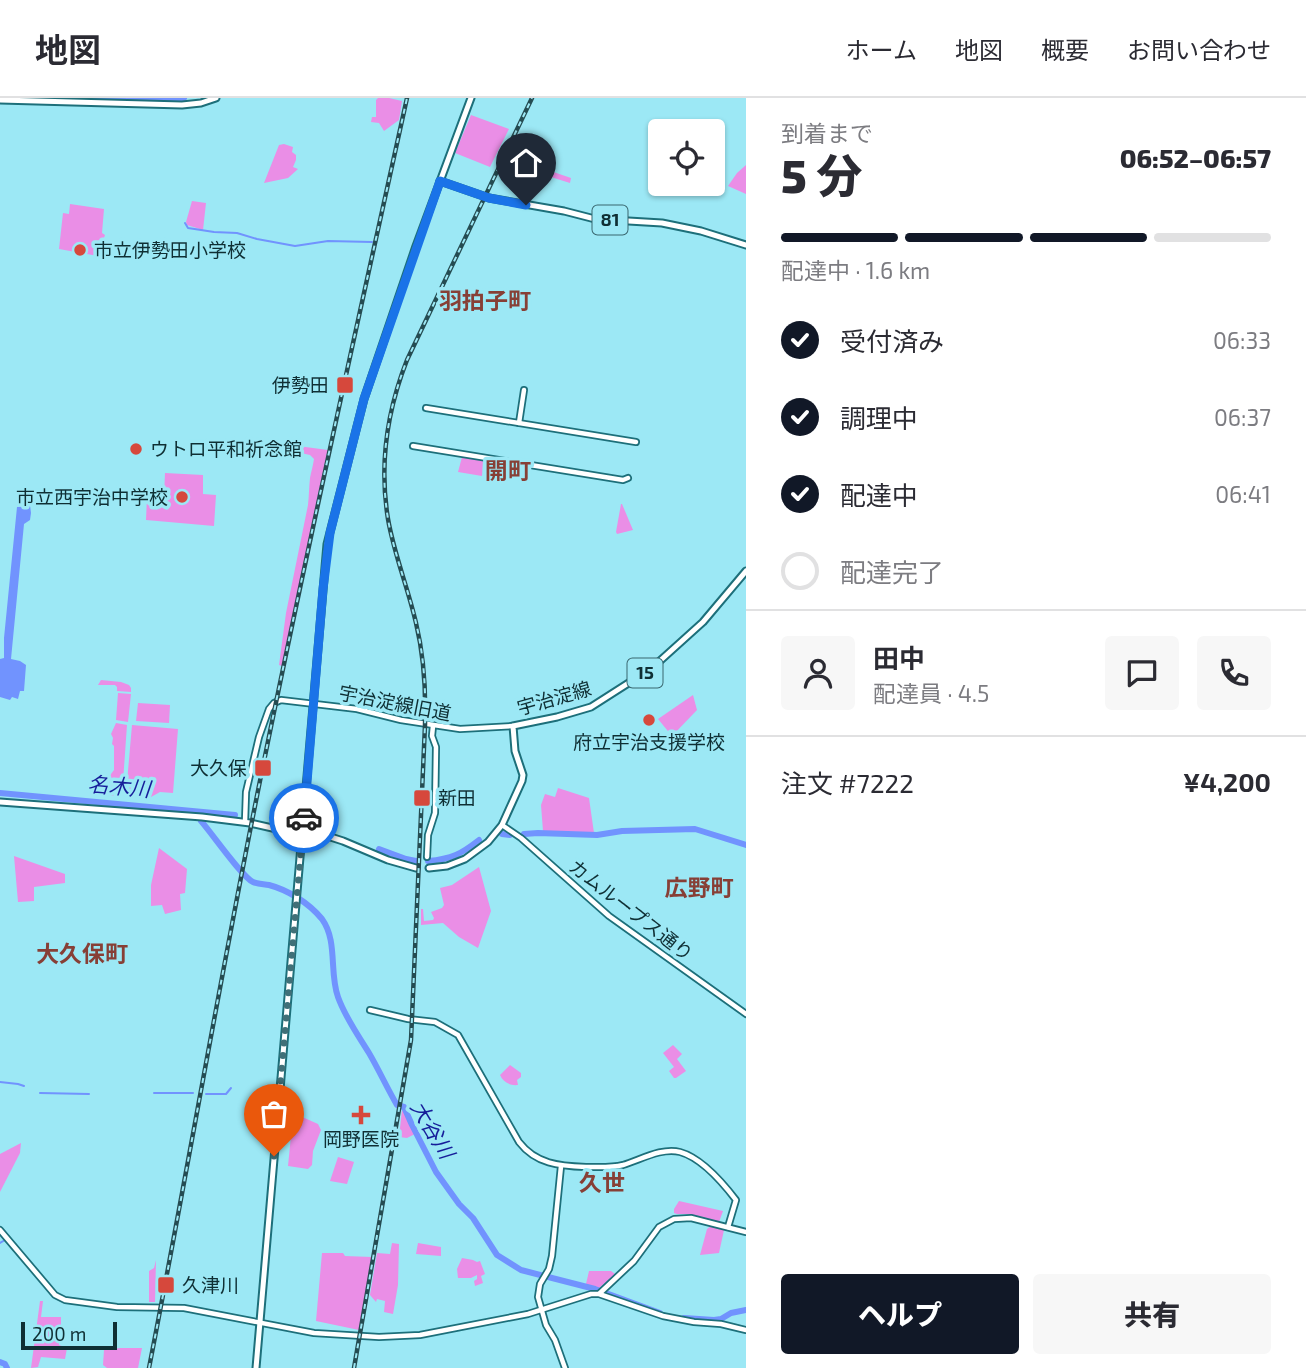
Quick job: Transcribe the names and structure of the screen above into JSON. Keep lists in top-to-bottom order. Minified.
{"streets":{"main road":["81","15","宇治淀線"],"street":["宇治淀線旧道","カムループス通り"]},"crossings":[["宇治淀線","宇治淀線旧道"],["宇治淀線","カムループス通り"]],"districts":["羽拍子町","開町","広野町","大久保町","久世"],"water":["名木川","大谷川"],"places":{"other":["市立伊勢田小学校","ウトロ平和祈念館","市立西宇治中学校","府立宇治支援学校"],"transit":["伊勢田","大久保","新田","久津川"],"health":["岡野医院"]},"scale_bar":"200 m","page":{"header":"地図","nav":["ホーム","地図","概要","お問い合わせ"],"heading":["5 分","到着まで","06:52–06:57"],"panel":["田中","配達員 · 4.5","注文 #7222","¥4,200"],"bar":"配達中 · 1.6 km","list":[["受付済み","06:33"],["調理中","06:37"],["配達中","06:41"],"配達完了"],"buttons":["ヘルプ","共有"],"scale":"200 m"}}
